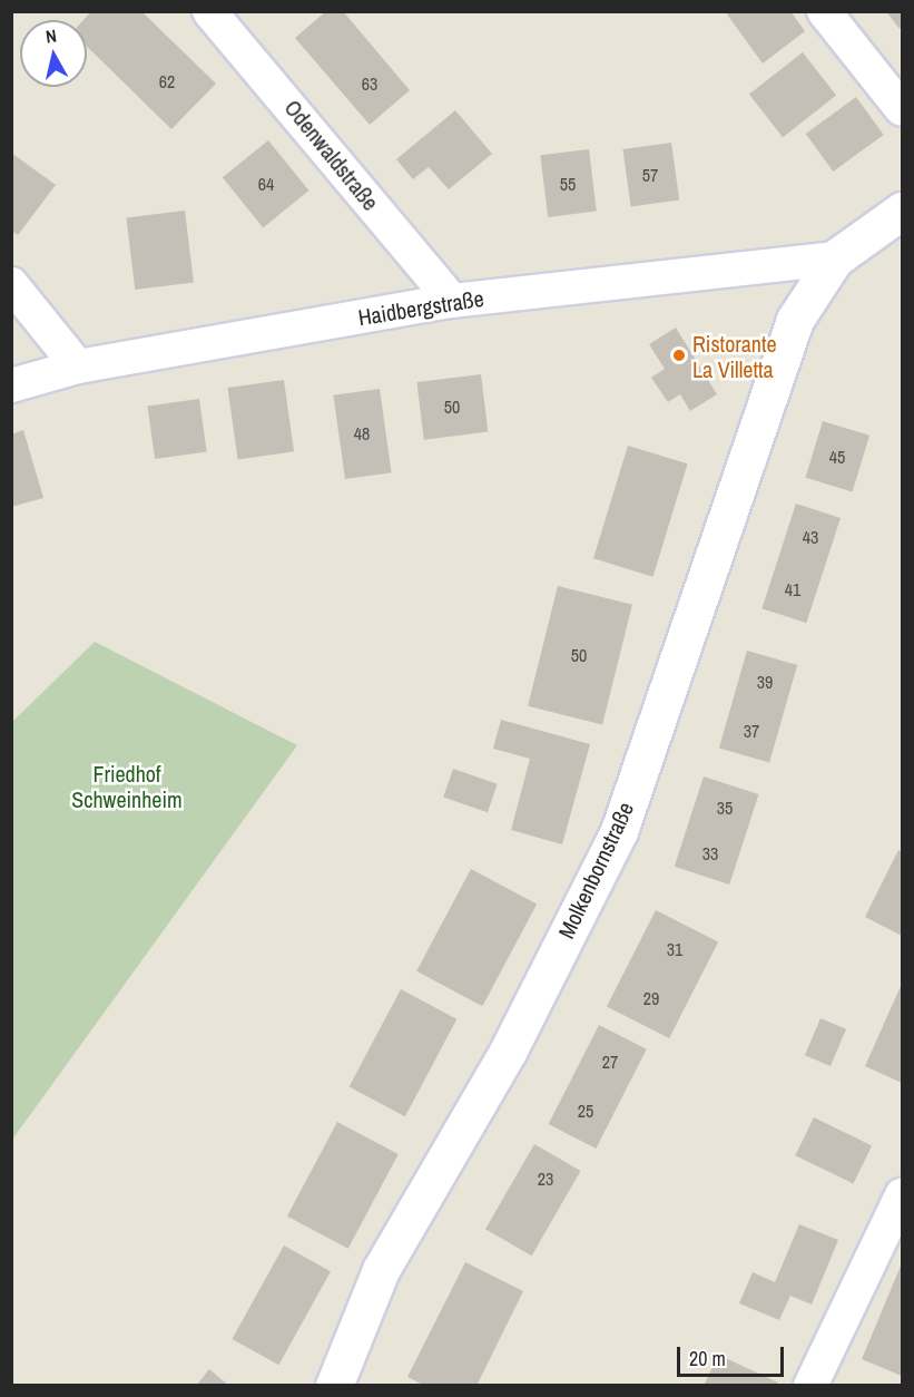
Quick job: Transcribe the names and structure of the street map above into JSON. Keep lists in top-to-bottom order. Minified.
{"streets":{"street":["Odenwaldstraße","Haidbergstraße","Molkenbornstraße"]},"crossings":[["Odenwaldstraße","Haidbergstraße"],["Haidbergstraße","Molkenbornstraße"]],"parks":["Friedhof Schweinheim"],"places":["Ristorante La Villetta"],"house_numbers":["62","63","57","64","55","50","48","45","43","41","50","39","37","35","33","31","29","27","25","23"],"scale_bar":"20 m","north":"top"}
